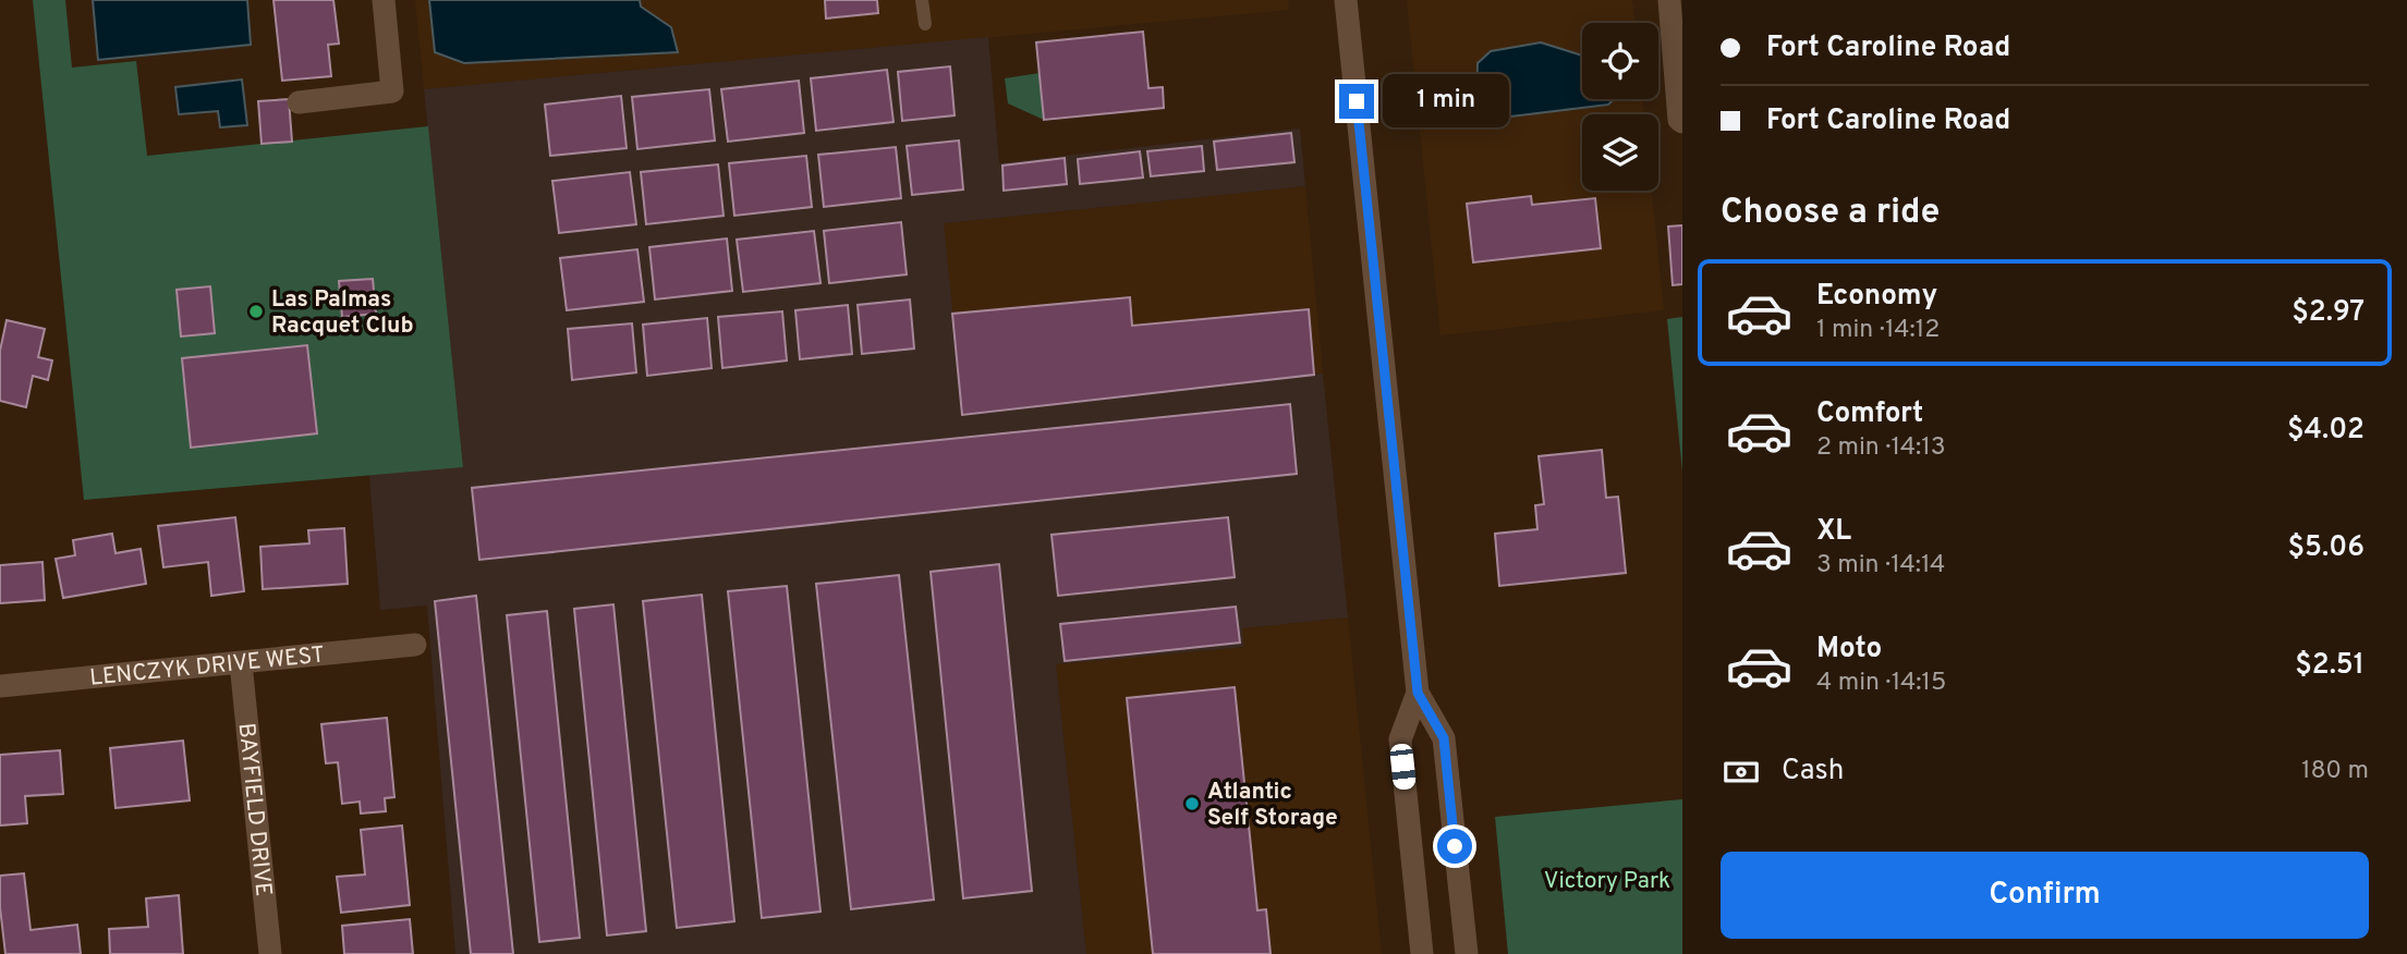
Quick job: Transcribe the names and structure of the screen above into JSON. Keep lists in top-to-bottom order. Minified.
{"streets":{"street":["LENCZYK DRIVE WEST","BAYFIELD DRIVE"]},"crossings":[["LENCZYK DRIVE WEST","BAYFIELD DRIVE"]],"parks":["Victory Park"],"places":["Las Palmas Racquet Club","Atlantic Self Storage"],"page":{"banner":["Fort Caroline Road","Fort Caroline Road"],"bubble":"1 min","heading":"Choose a ride","list":[{"name":"Economy","note":"1 min · 14:12","value":"$2.97"},{"name":"Comfort","note":"2 min · 14:13","value":"$4.02"},{"name":"XL","note":"3 min · 14:14","value":"$5.06"},{"name":"Moto","note":"4 min · 14:15","value":"$2.51"}],"pay":["Cash","180 m"],"buttons":"Confirm"}}
